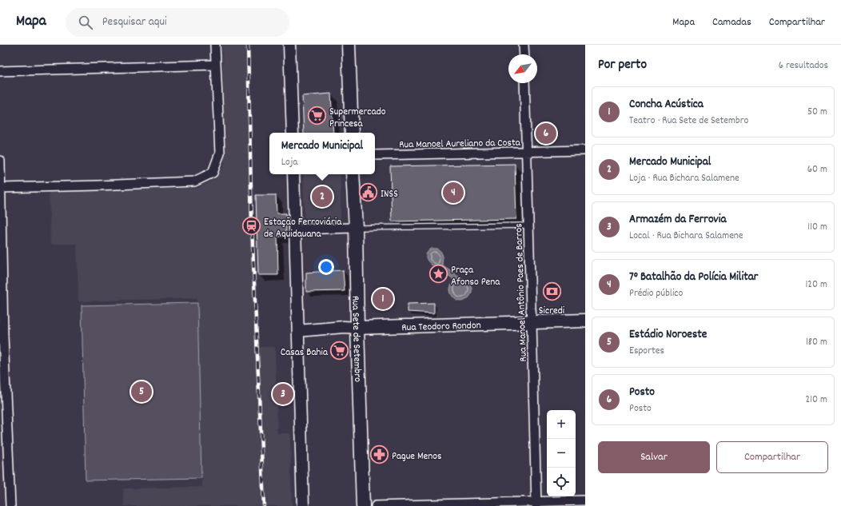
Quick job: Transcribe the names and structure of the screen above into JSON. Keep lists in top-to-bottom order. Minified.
{"streets":{"main road":["Rua Teodoro Rondon","Rua Sete de Setembro"],"street":["Rua Manoel Aureliano da Costa","Rua Manoel Antônio Paes de Barros"]},"crossings":[["Rua Manoel Aureliano da Costa","Rua Manoel Antônio Paes de Barros"],["Rua Manoel Antônio Paes de Barros","Rua Teodoro Rondon"],["Rua Teodoro Rondon","Rua Sete de Setembro"]],"places":{"supermarket":["Supermercado Princesa","Casas Bahia"],"public building":["INSS"],"station":["Estação Ferroviária de Aquidauana"],"place":["Praça Afonso Pena"],"bank":["Sicredi"],"pharmacy":["Pague Menos"]},"north":"bottom left","page":{"header":"Mapa","search":"Pesquisar aqui","nav":["Mapa","Camadas","Compartilhar"],"heading":["Por perto","6 resultados"],"list":[{"mark":"1","name":"Concha Acústica","note":"Teatro · Rua Sete de Setembro","value":"50 m"},{"mark":"2","name":"Mercado Municipal","note":"Loja · Rua Bichara Salamene","value":"60 m"},{"mark":"3","name":"Armazém da Ferrovia","note":"Local · Rua Bichara Salamene","value":"110 m"},{"mark":"4","name":"7° Batalhão da Polícia Militar","note":"Prédio público","value":"120 m"},{"mark":"5","name":"Estádio Noroeste","note":"Esportes","value":"180 m"},{"mark":"6","name":"Posto","note":"Posto","value":"210 m"}],"pins":["6","4","2","1","5","3"],"popup":["Mercado Municipal","Loja"],"map_buttons":["+","−"],"buttons":["Salvar","Compartilhar"]}}
